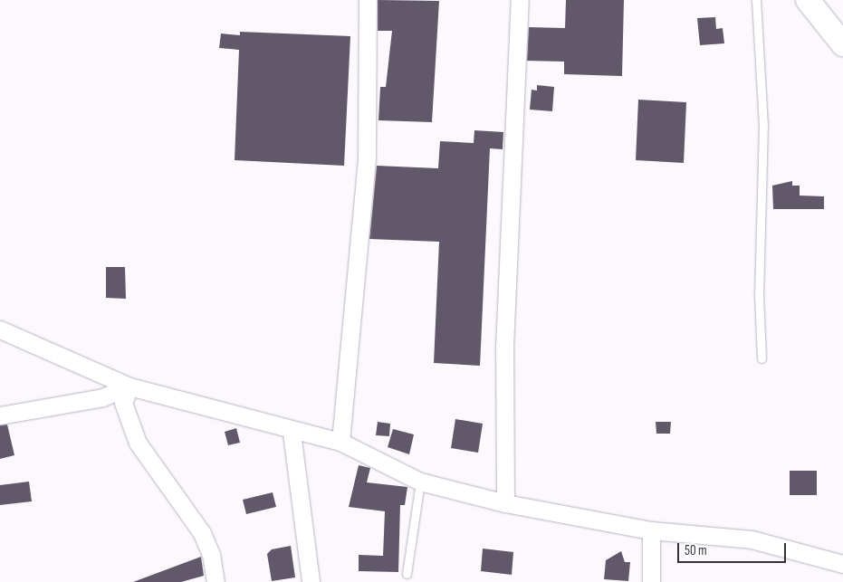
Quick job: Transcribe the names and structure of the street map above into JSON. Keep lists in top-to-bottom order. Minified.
{"scale_bar":"50 m"}
